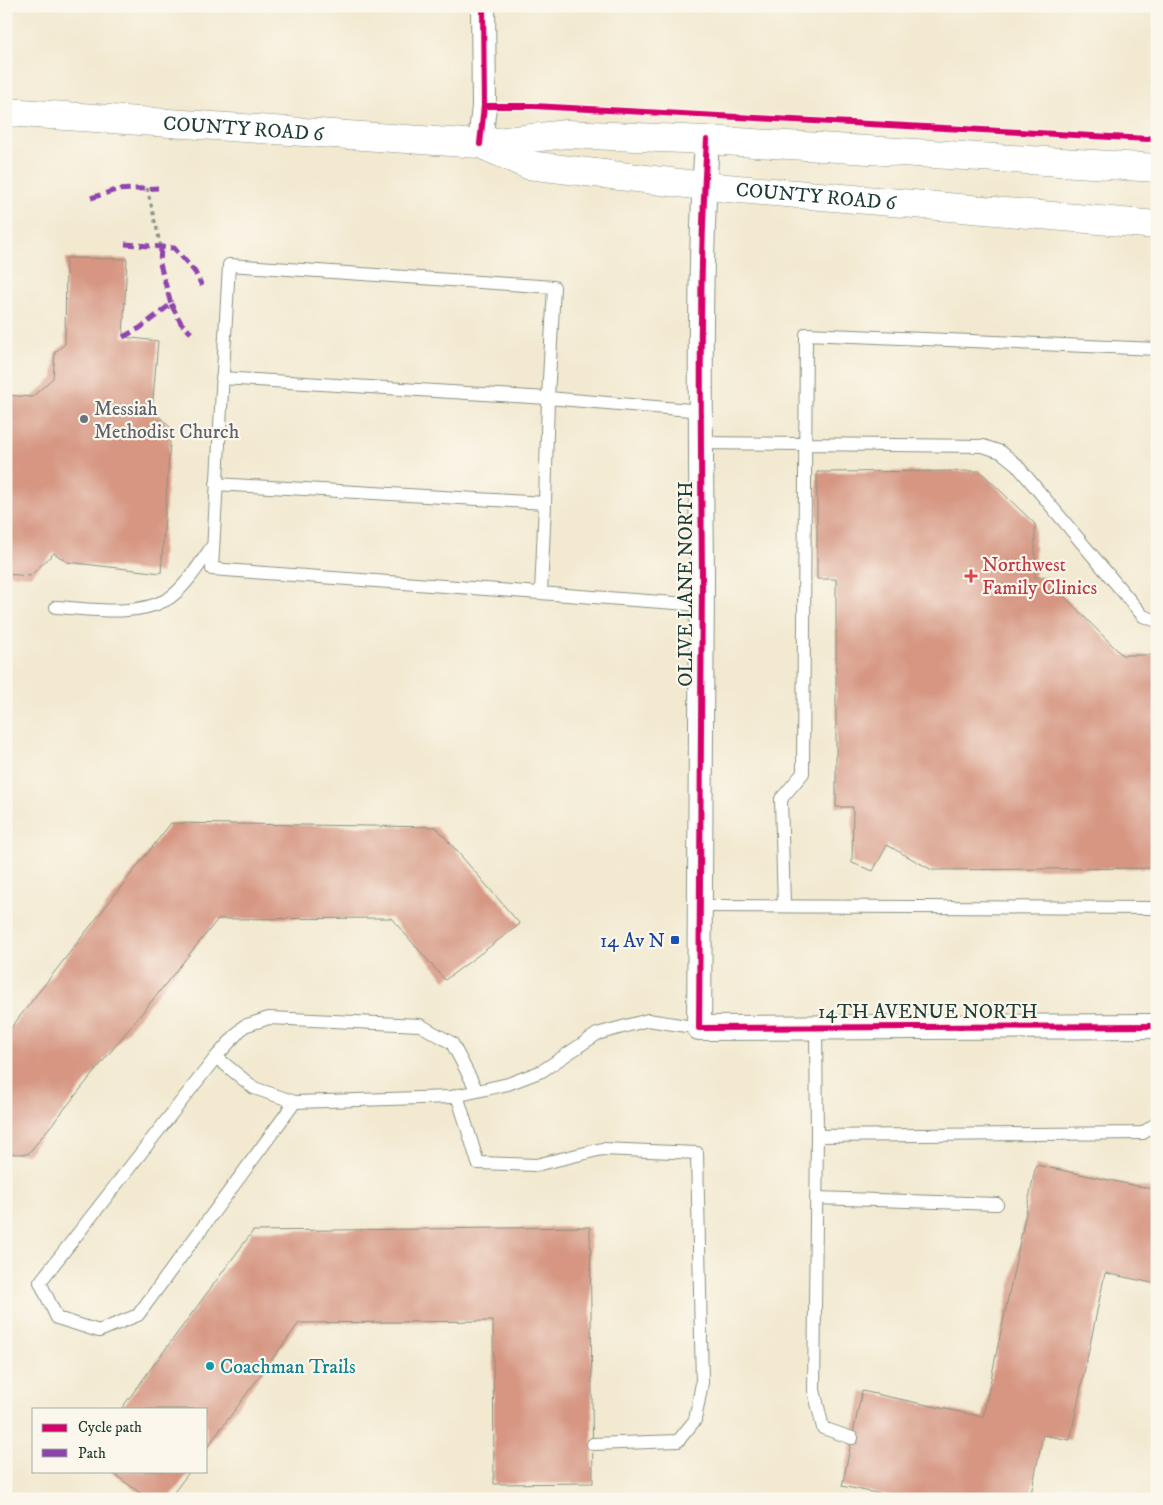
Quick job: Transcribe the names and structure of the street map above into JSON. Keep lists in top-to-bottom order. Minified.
{"streets":{"main road":["COUNTY ROAD 6"],"street":["OLIVE LANE NORTH","14TH AVENUE NORTH"]},"crossings":[["COUNTY ROAD 6","OLIVE LANE NORTH"],["OLIVE LANE NORTH","14TH AVENUE NORTH"]],"places":{"other":["Messiah Methodist Church","Coachman Trails"],"health":["Northwest Family Clinics"],"transit":["14 Av N"]},"legend":["Cycle path","Path"]}
